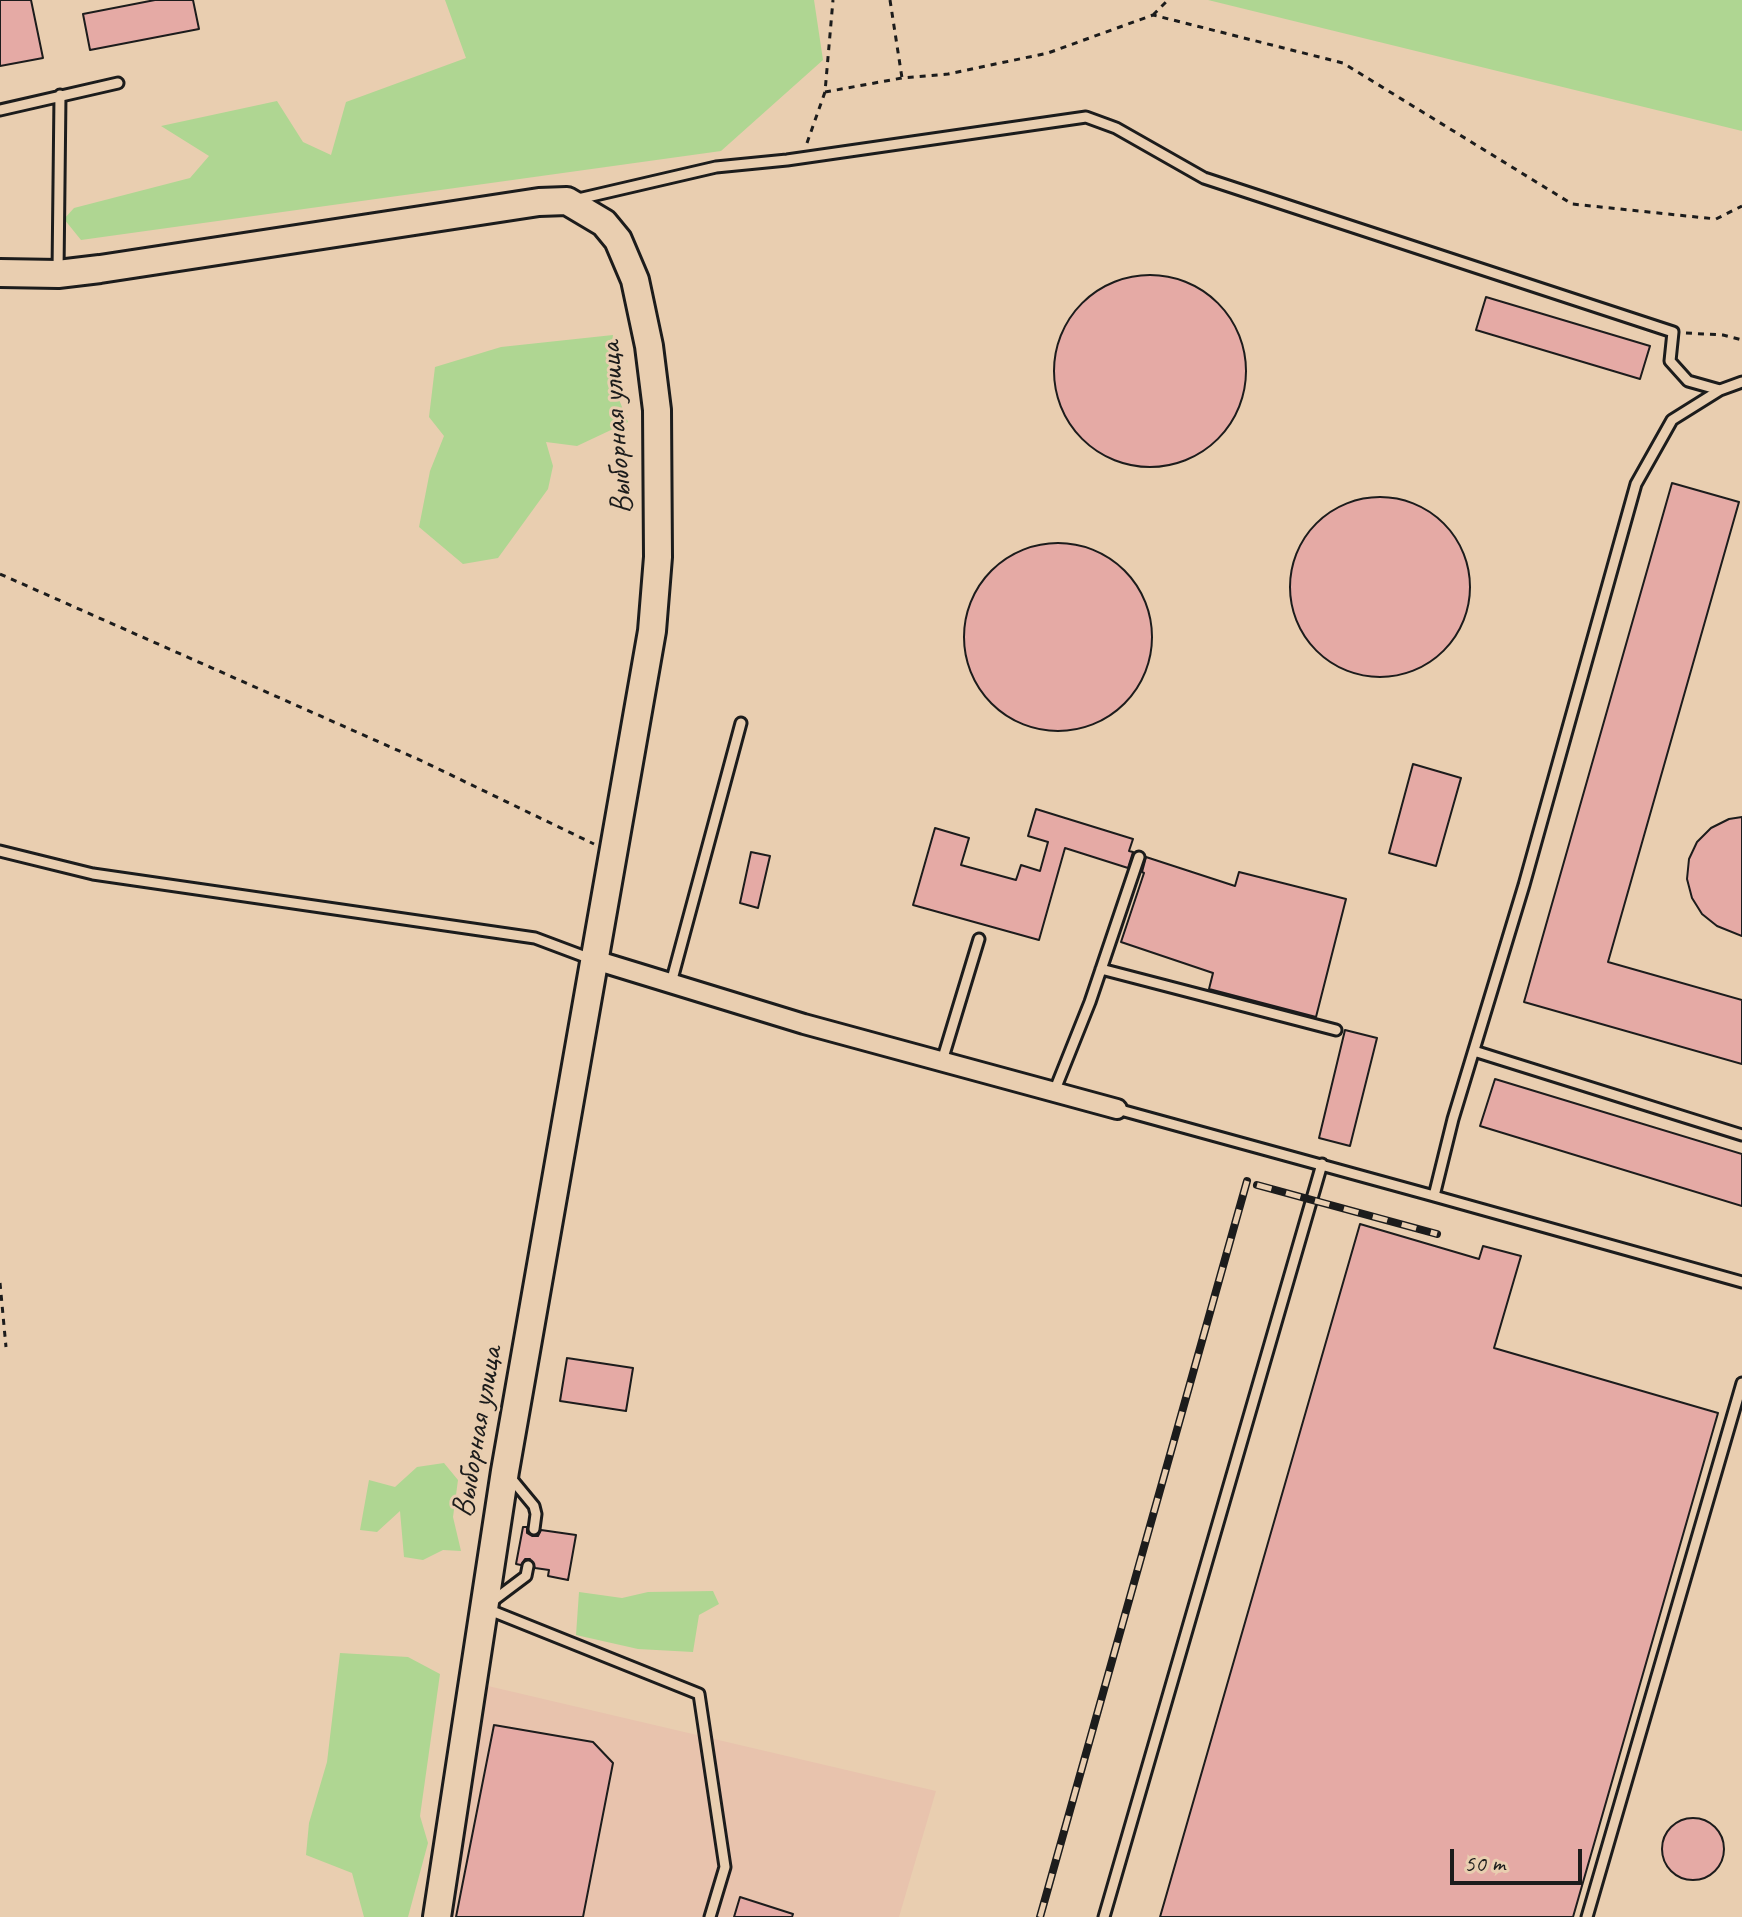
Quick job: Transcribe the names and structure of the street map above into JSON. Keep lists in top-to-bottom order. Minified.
{"streets":{"main road":["Выборная улица"]},"scale_bar":"50 m"}
